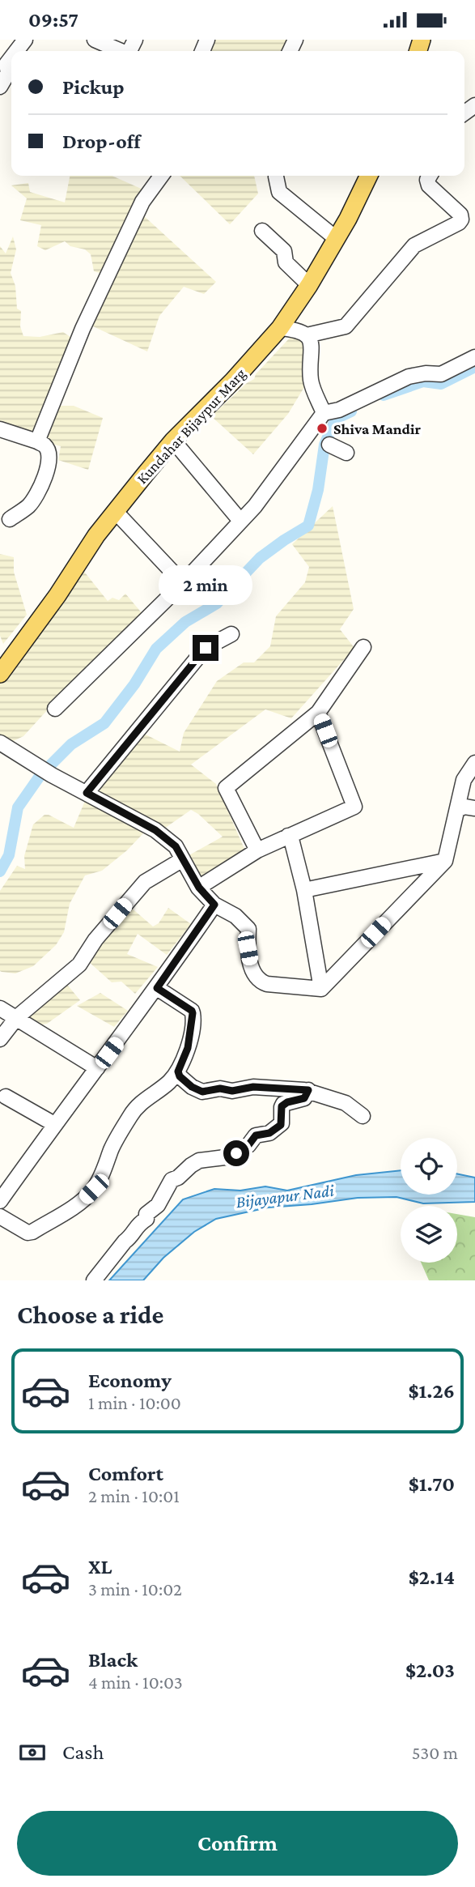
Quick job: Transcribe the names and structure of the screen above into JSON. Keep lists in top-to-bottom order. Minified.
{"streets":{"main road":["Kundahar Bijaypur Marg"]},"water":["Bijayapur Nadi"],"places":["Shiva Mandir"],"page":{"status":"09:57","banner":["Pickup","Drop-off"],"bubble":"2 min","heading":"Choose a ride","list":[{"name":"Economy","note":"1 min · 10:00","value":"$1.26"},{"name":"Comfort","note":"2 min · 10:01","value":"$1.70"},{"name":"XL","note":"3 min · 10:02","value":"$2.14"},{"name":"Black","note":"4 min · 10:03","value":"$2.03"}],"pay":["Cash","530 m"],"buttons":"Confirm"}}
